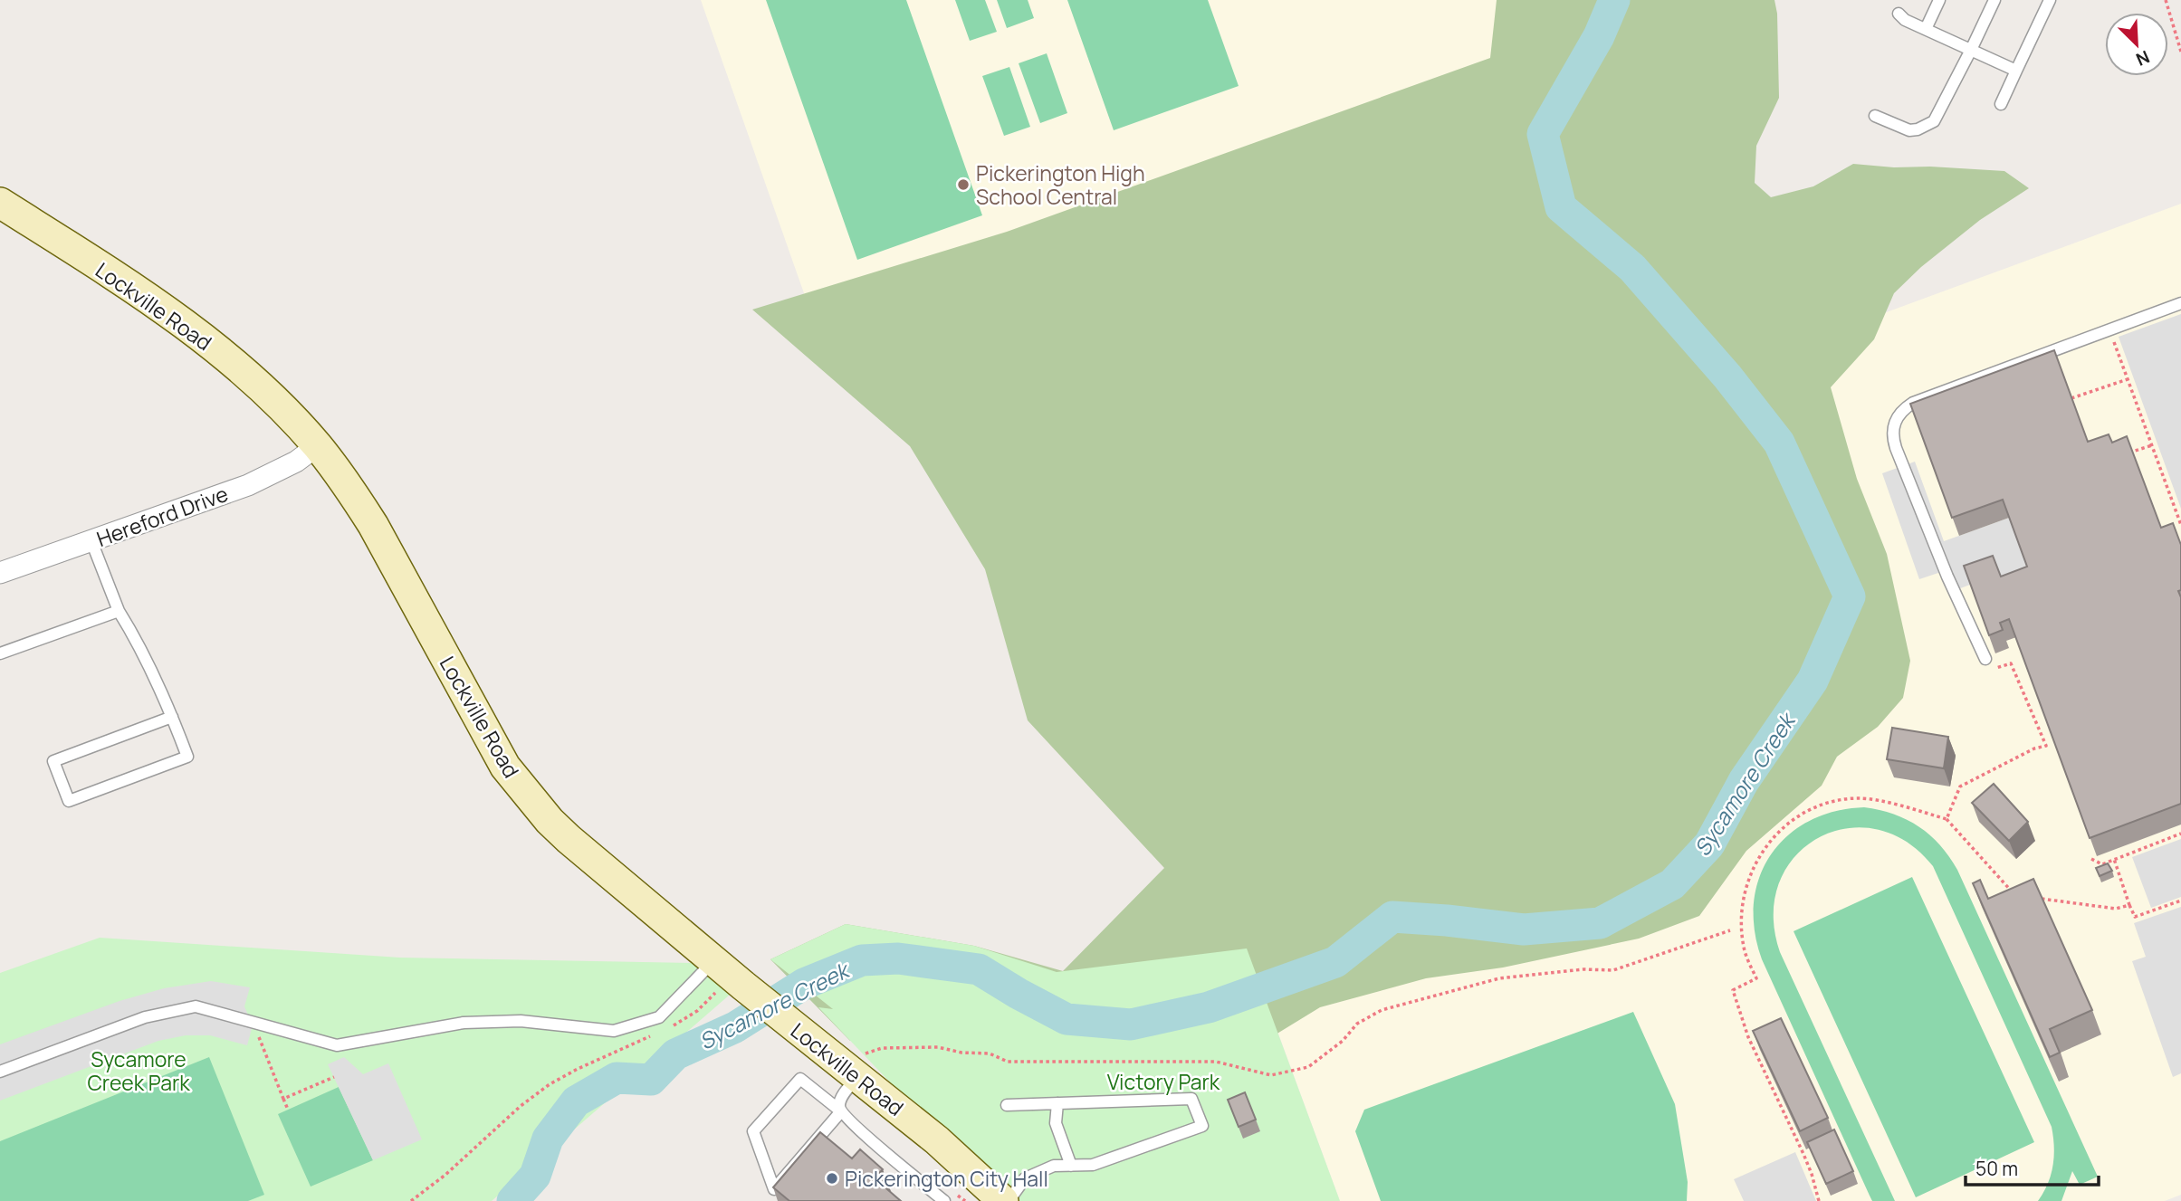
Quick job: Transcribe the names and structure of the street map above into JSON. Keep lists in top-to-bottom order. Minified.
{"streets":{"main road":["Lockville Road"],"street":["Hereford Drive"]},"crossings":[["Lockville Road","Hereford Drive"]],"water":["Sycamore Creek"],"parks":["Sycamore Creek Park","Victory Park"],"places":["Pickerington High School Central","Pickerington City Hall"],"scale_bar":"50 m","north":"bottom right"}
